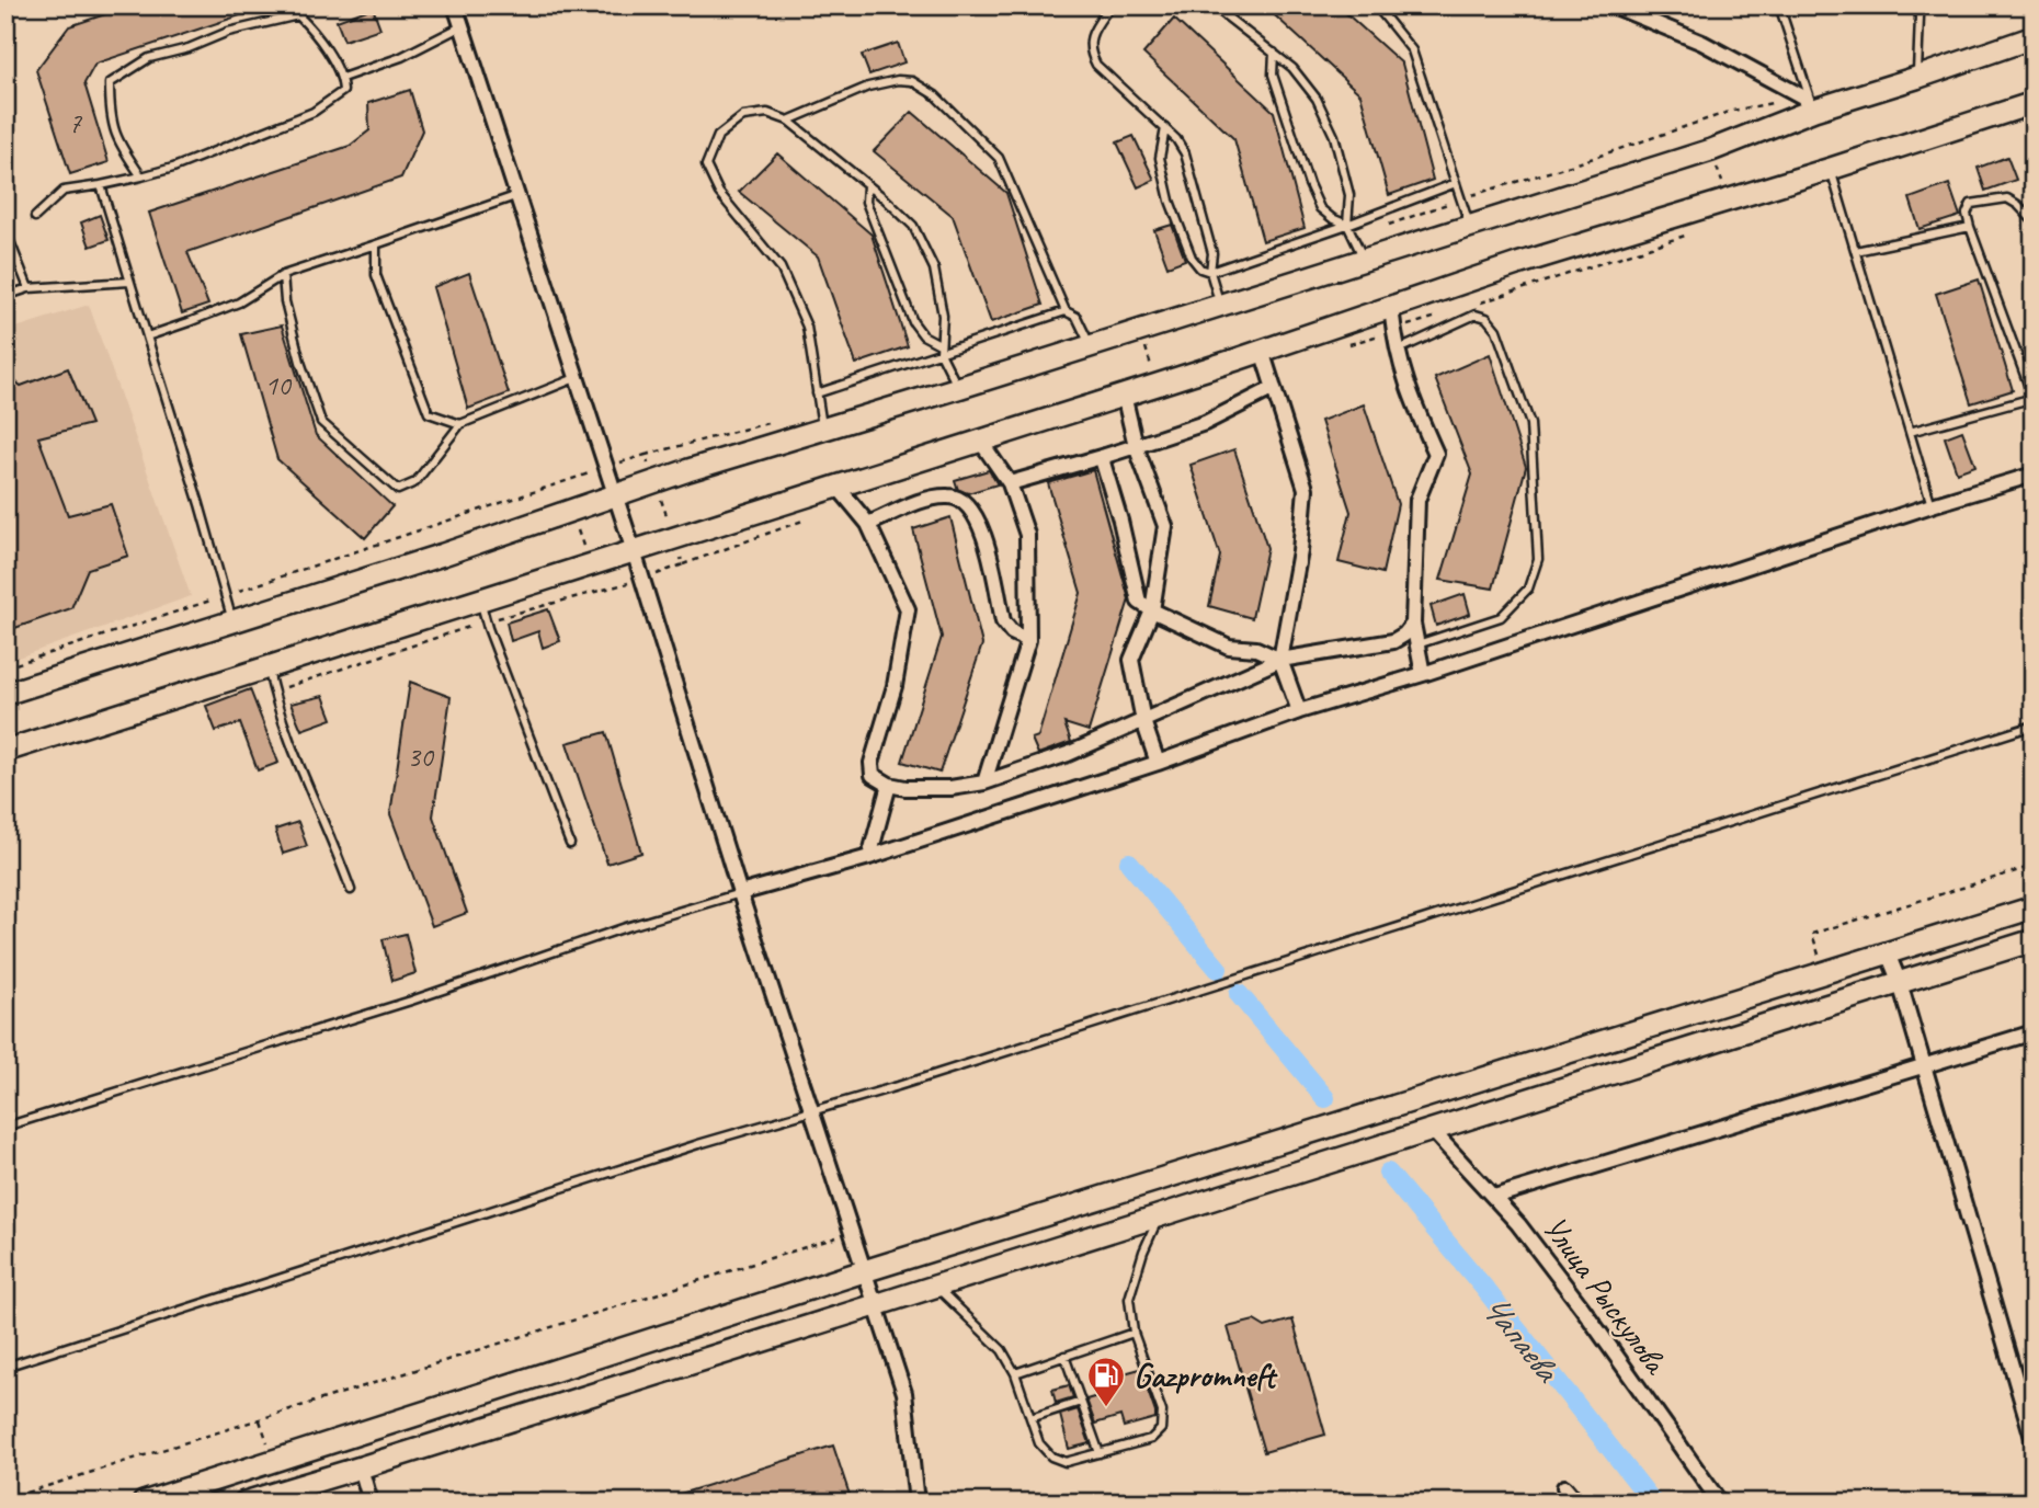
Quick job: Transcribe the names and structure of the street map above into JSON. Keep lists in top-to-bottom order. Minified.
{"streets":{"street":["Улица Рыскулова"]},"water":["Чапаева"],"places":{"fuel station":["Gazpromneft"]},"house_numbers":["7","10","30"]}
